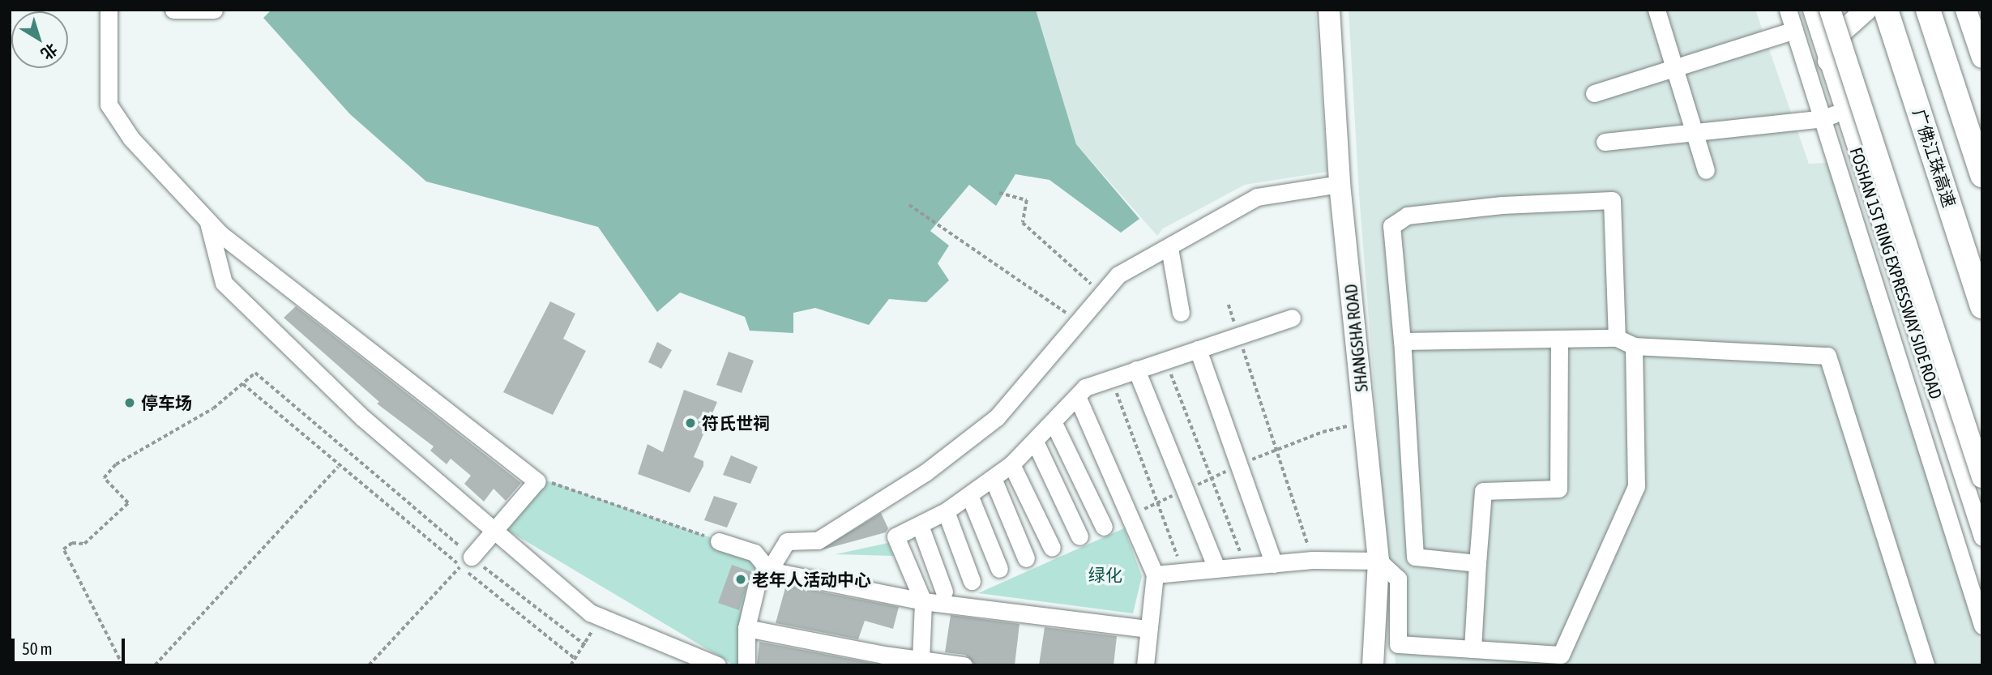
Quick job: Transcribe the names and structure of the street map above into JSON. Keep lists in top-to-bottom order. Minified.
{"streets":{"highway":["广佛江珠高速"],"main road":["FOSHAN 1ST RING EXPRESSWAY SIDE ROAD","SHANGSHA ROAD"]},"parks":["绿化"],"places":["停车场","符氏世祠","老年人活动中心"],"scale_bar":"50 m","north":"bottom right"}
